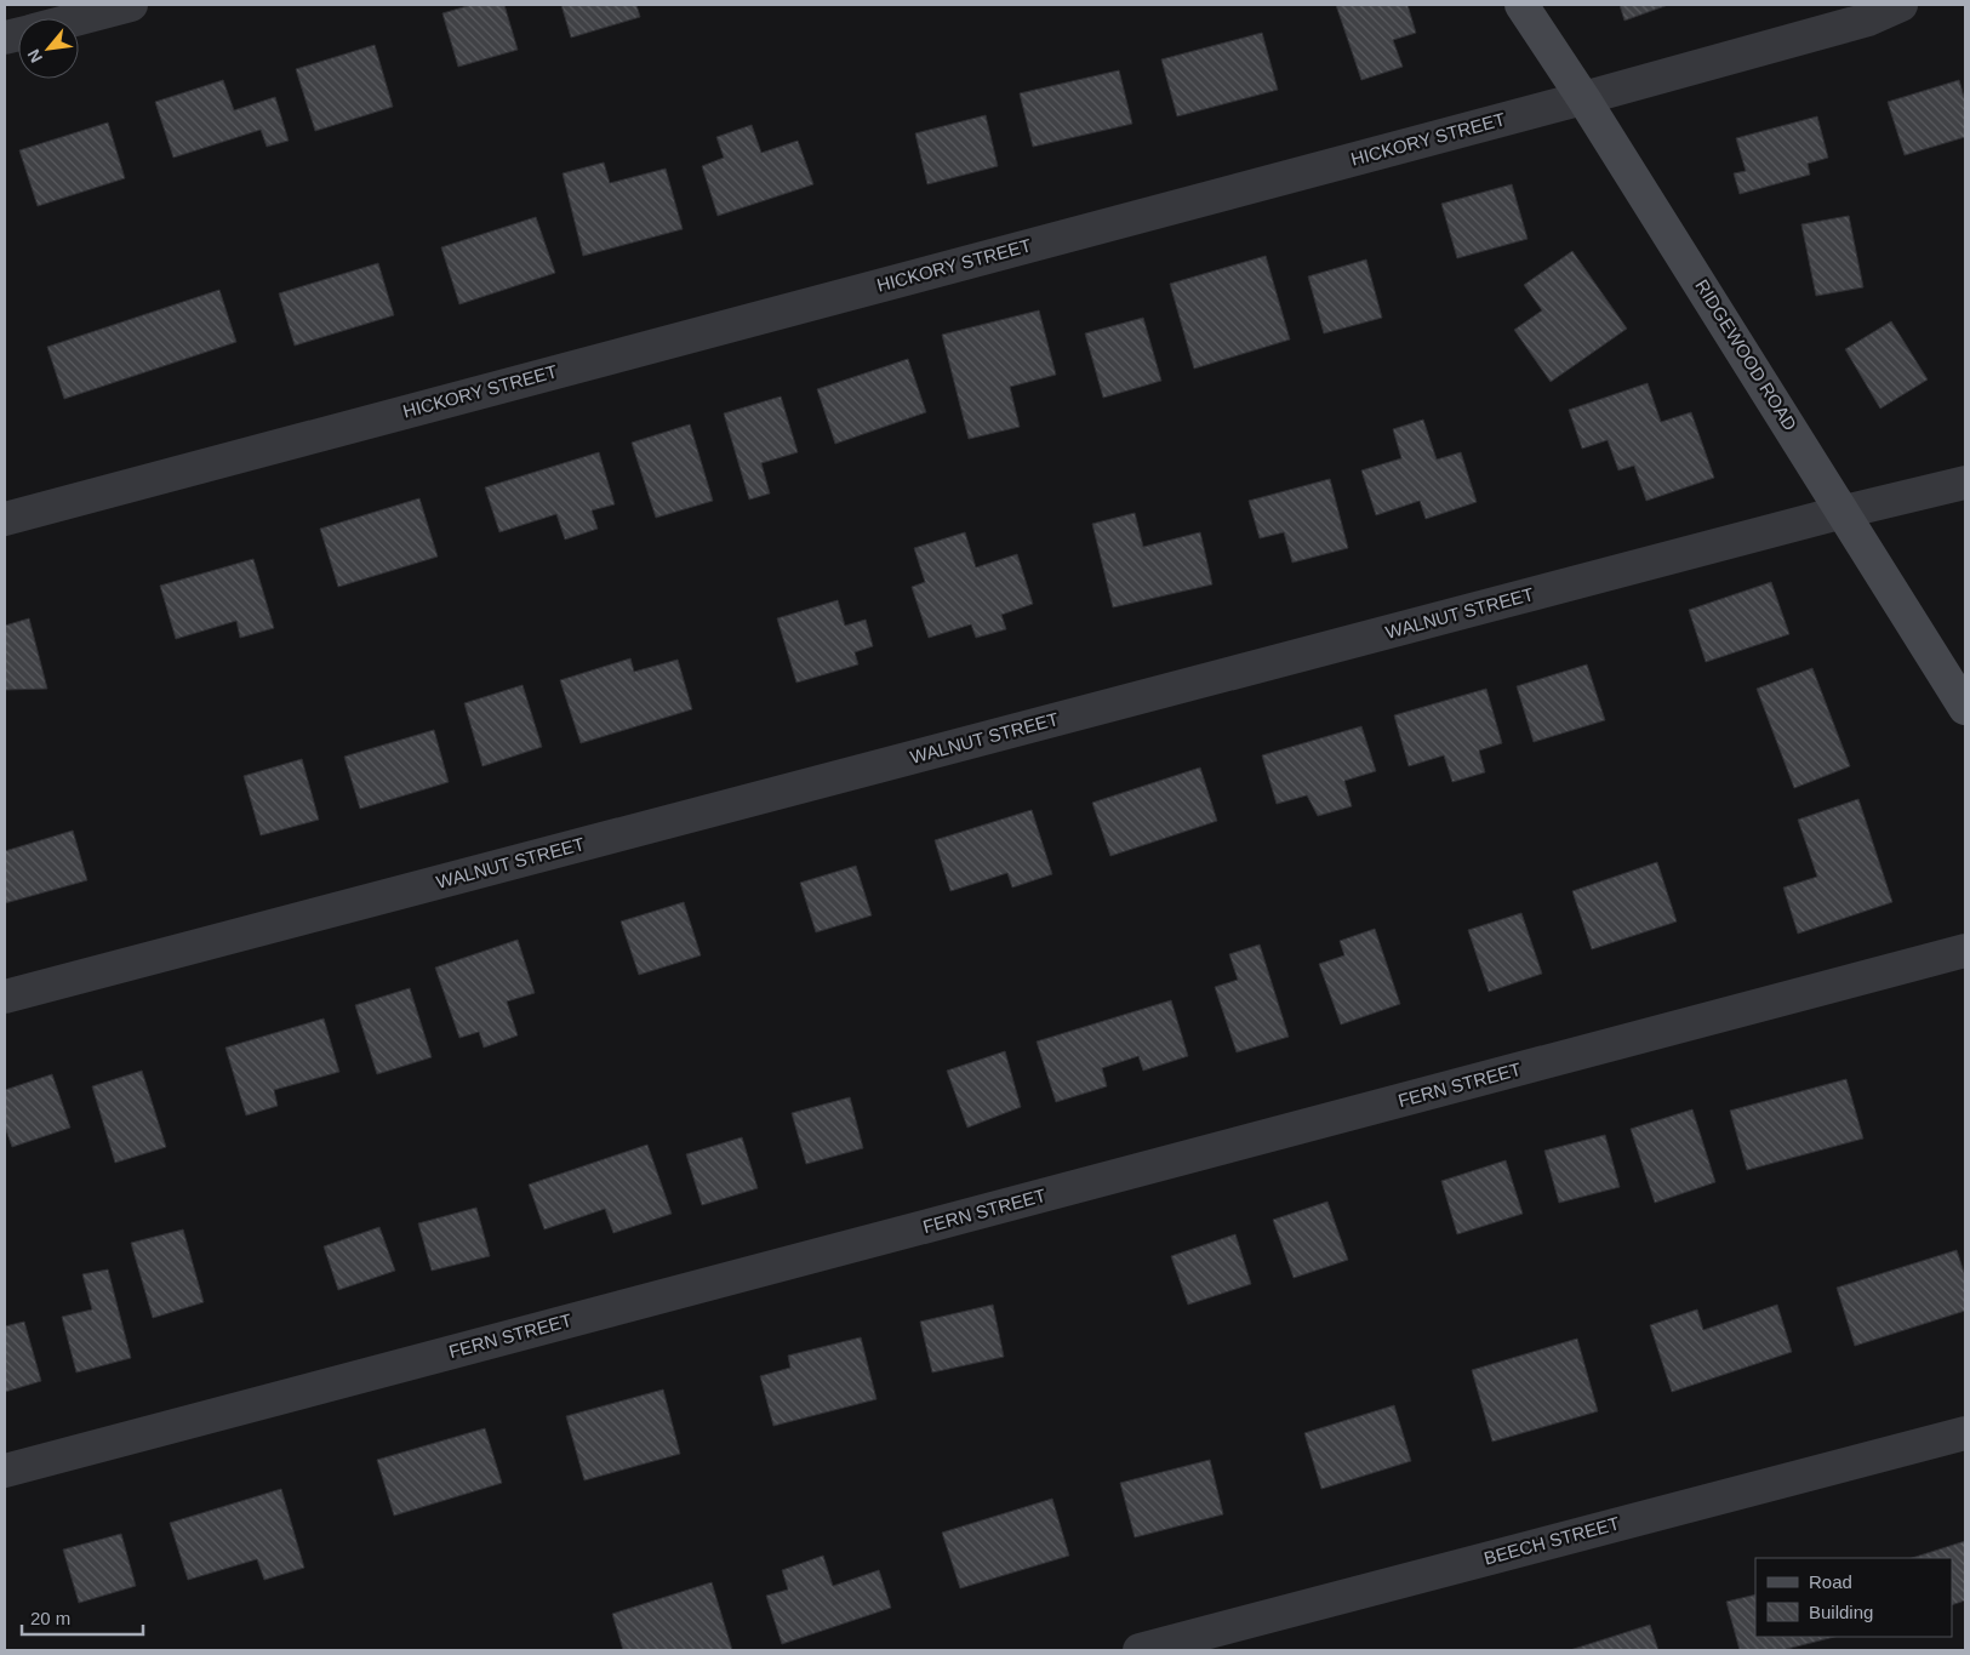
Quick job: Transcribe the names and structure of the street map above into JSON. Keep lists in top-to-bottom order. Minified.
{"streets":{"main road":["RIDGEWOOD ROAD"],"street":["HICKORY STREET","WALNUT STREET","FERN STREET","BEECH STREET"]},"crossings":[["HICKORY STREET","RIDGEWOOD ROAD"],["RIDGEWOOD ROAD","WALNUT STREET"]],"legend":["Road","Building"],"scale_bar":"20 m","north":"bottom left"}
